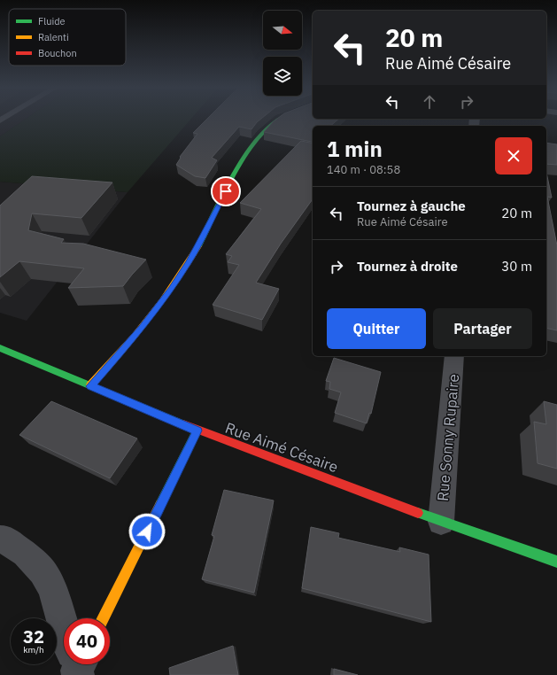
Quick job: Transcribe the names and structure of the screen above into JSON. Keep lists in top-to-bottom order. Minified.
{"streets":{"street":["Rue Sonny Rupaire","Rue Aimé Césaire"]},"crossings":[["Rue Sonny Rupaire","Rue Aimé Césaire"]],"legend":["Fluide","Ralenti","Bouchon"],"north":"right","page":{"turn":["20 m","Rue Aimé Césaire"],"heading":["1 min","140 m · 08:58"],"list":[{"name":"Tournez à gauche","note":"Rue Aimé Césaire","value":"20 m"},{"name":"Tournez à droite","value":"30 m"}],"buttons":["Quitter","Partager"],"speed":"32 km/h","limit":"40"}}
